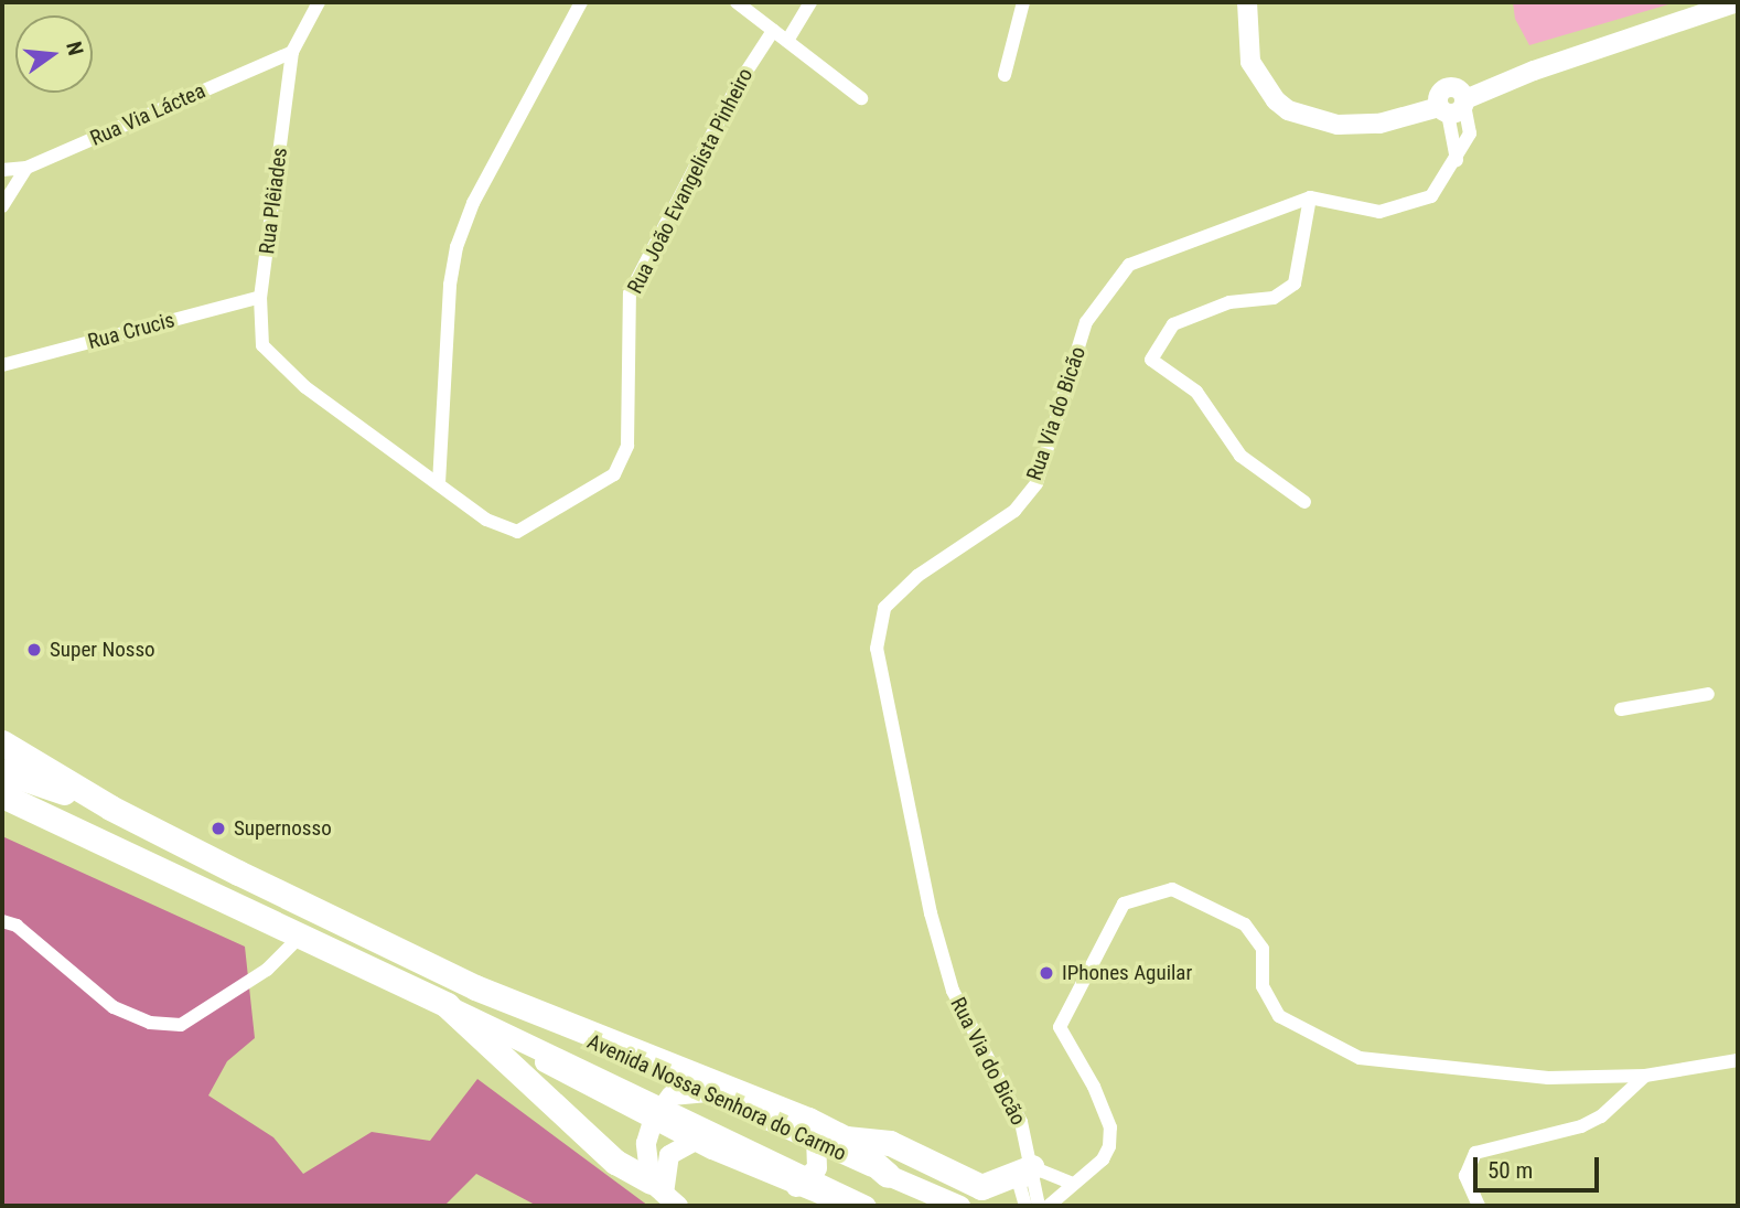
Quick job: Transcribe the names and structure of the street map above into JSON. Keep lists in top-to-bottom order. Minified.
{"streets":{"main road":["Avenida Nossa Senhora do Carmo"],"street":["Rua Via Láctea","Rua João Evangelista Pinheiro","Rua Plêiades","Rua Crucis","Rua Via do Bicão"]},"crossings":[["Rua Via Láctea","Rua Plêiades"],["Rua João Evangelista Pinheiro","Rua Plêiades"],["Rua Plêiades","Rua Crucis"]],"places":["Super Nosso","Supernosso","IPhones Aguilar"],"scale_bar":"50 m","north":"right"}
